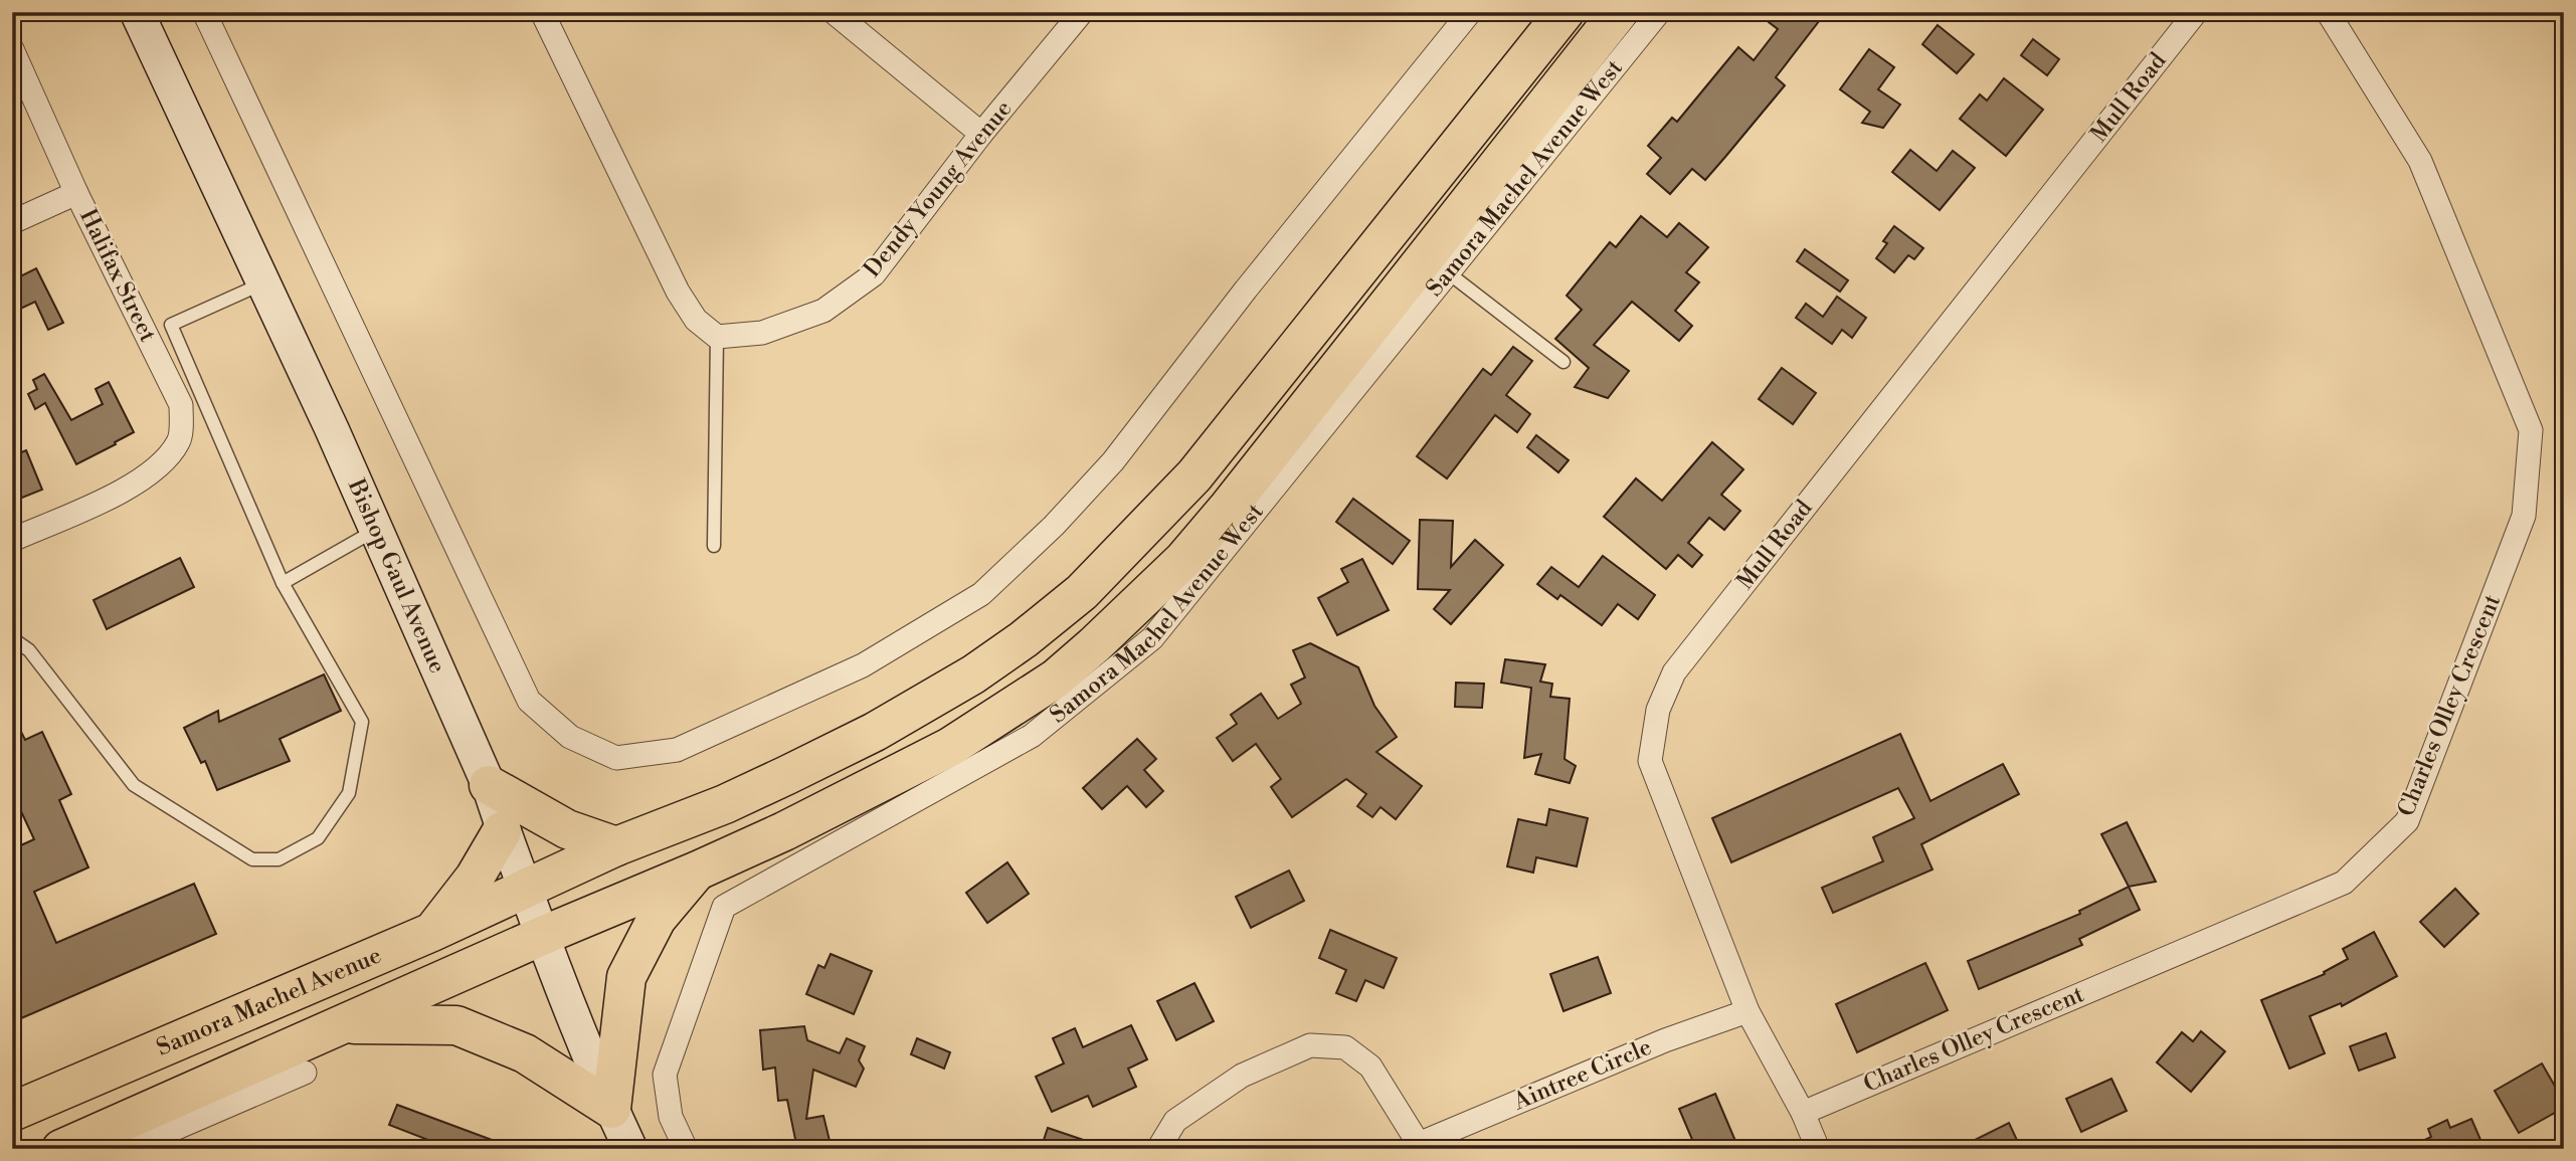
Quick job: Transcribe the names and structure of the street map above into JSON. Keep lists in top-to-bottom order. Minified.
{"streets":{"highway":["Samora Machel Avenue West","Samora Machel Avenue"],"main road":["Bishop Gaul Avenue"],"street":["Mull Road","Dendy Young Avenue","Halifax Street","Charles Olley Crescent","Aintree Circle"]},"crossings":[["Mull Road","Charles Olley Crescent"],["Mull Road","Aintree Circle"],["Samora Machel Avenue West","Bishop Gaul Avenue"],["Bishop Gaul Avenue","Samora Machel Avenue"]]}
